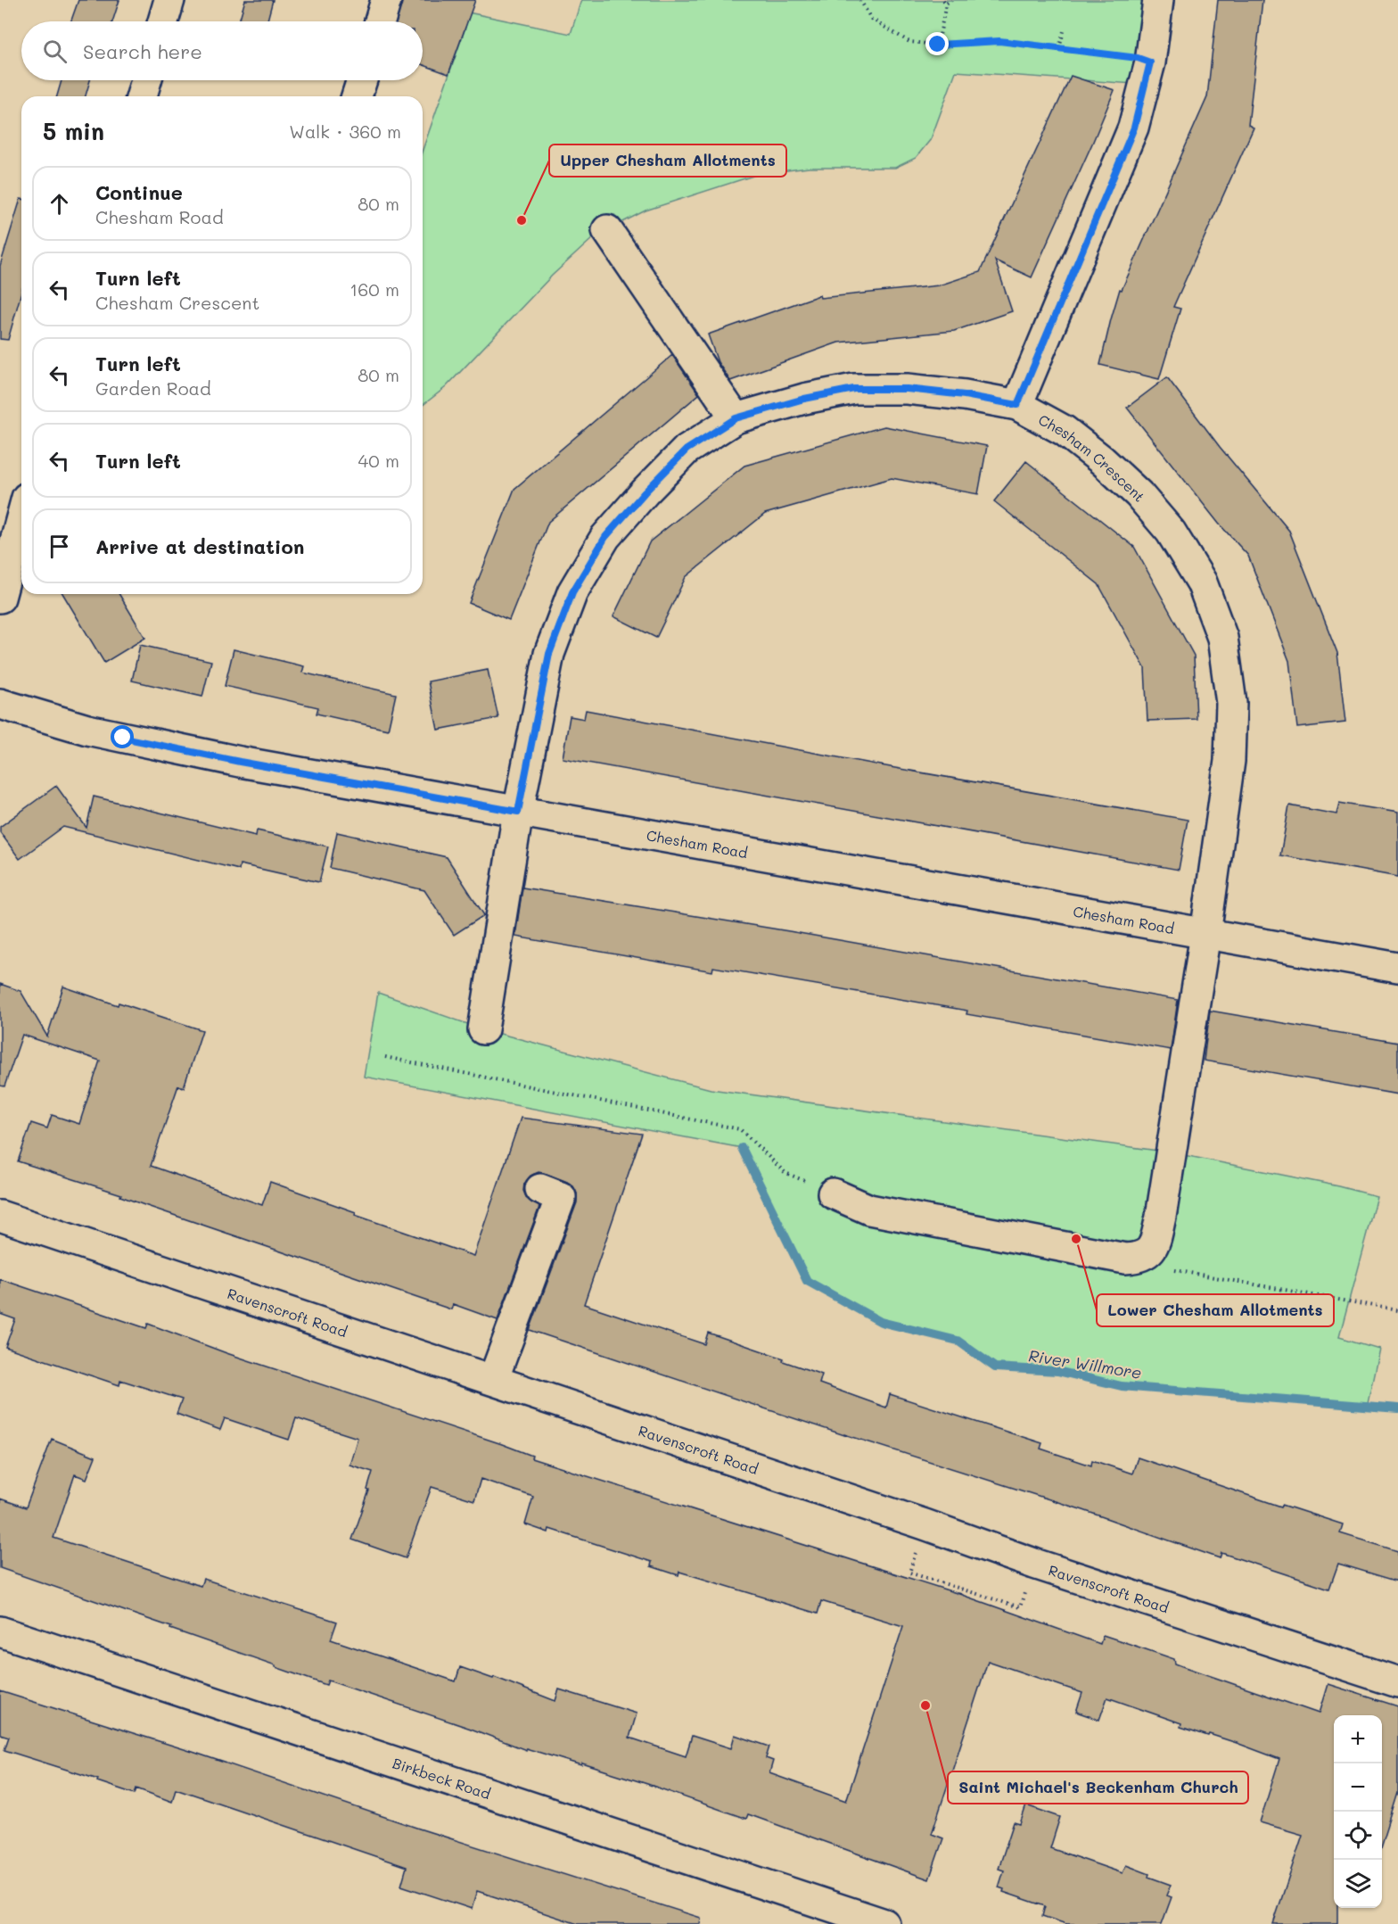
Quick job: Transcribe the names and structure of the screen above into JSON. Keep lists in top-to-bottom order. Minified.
{"streets":{"street":["Chesham Crescent","Chesham Road","Ravenscroft Road","Birkbeck Road"]},"crossings":[["Chesham Crescent","Chesham Road"]],"water":["River Willmore"],"places":["Upper Chesham Allotments","Lower Chesham Allotments","Saint Michael's Beckenham Church"],"page":{"search":"Search here","heading":["5 min","Walk · 360 m"],"list":[["Continue","Chesham Road","80 m"],["Turn left","Chesham Crescent","160 m"],["Turn left","Garden Road","80 m"],["Turn left","40 m"],"Arrive at destination"],"map_buttons":["+","−"]}}
